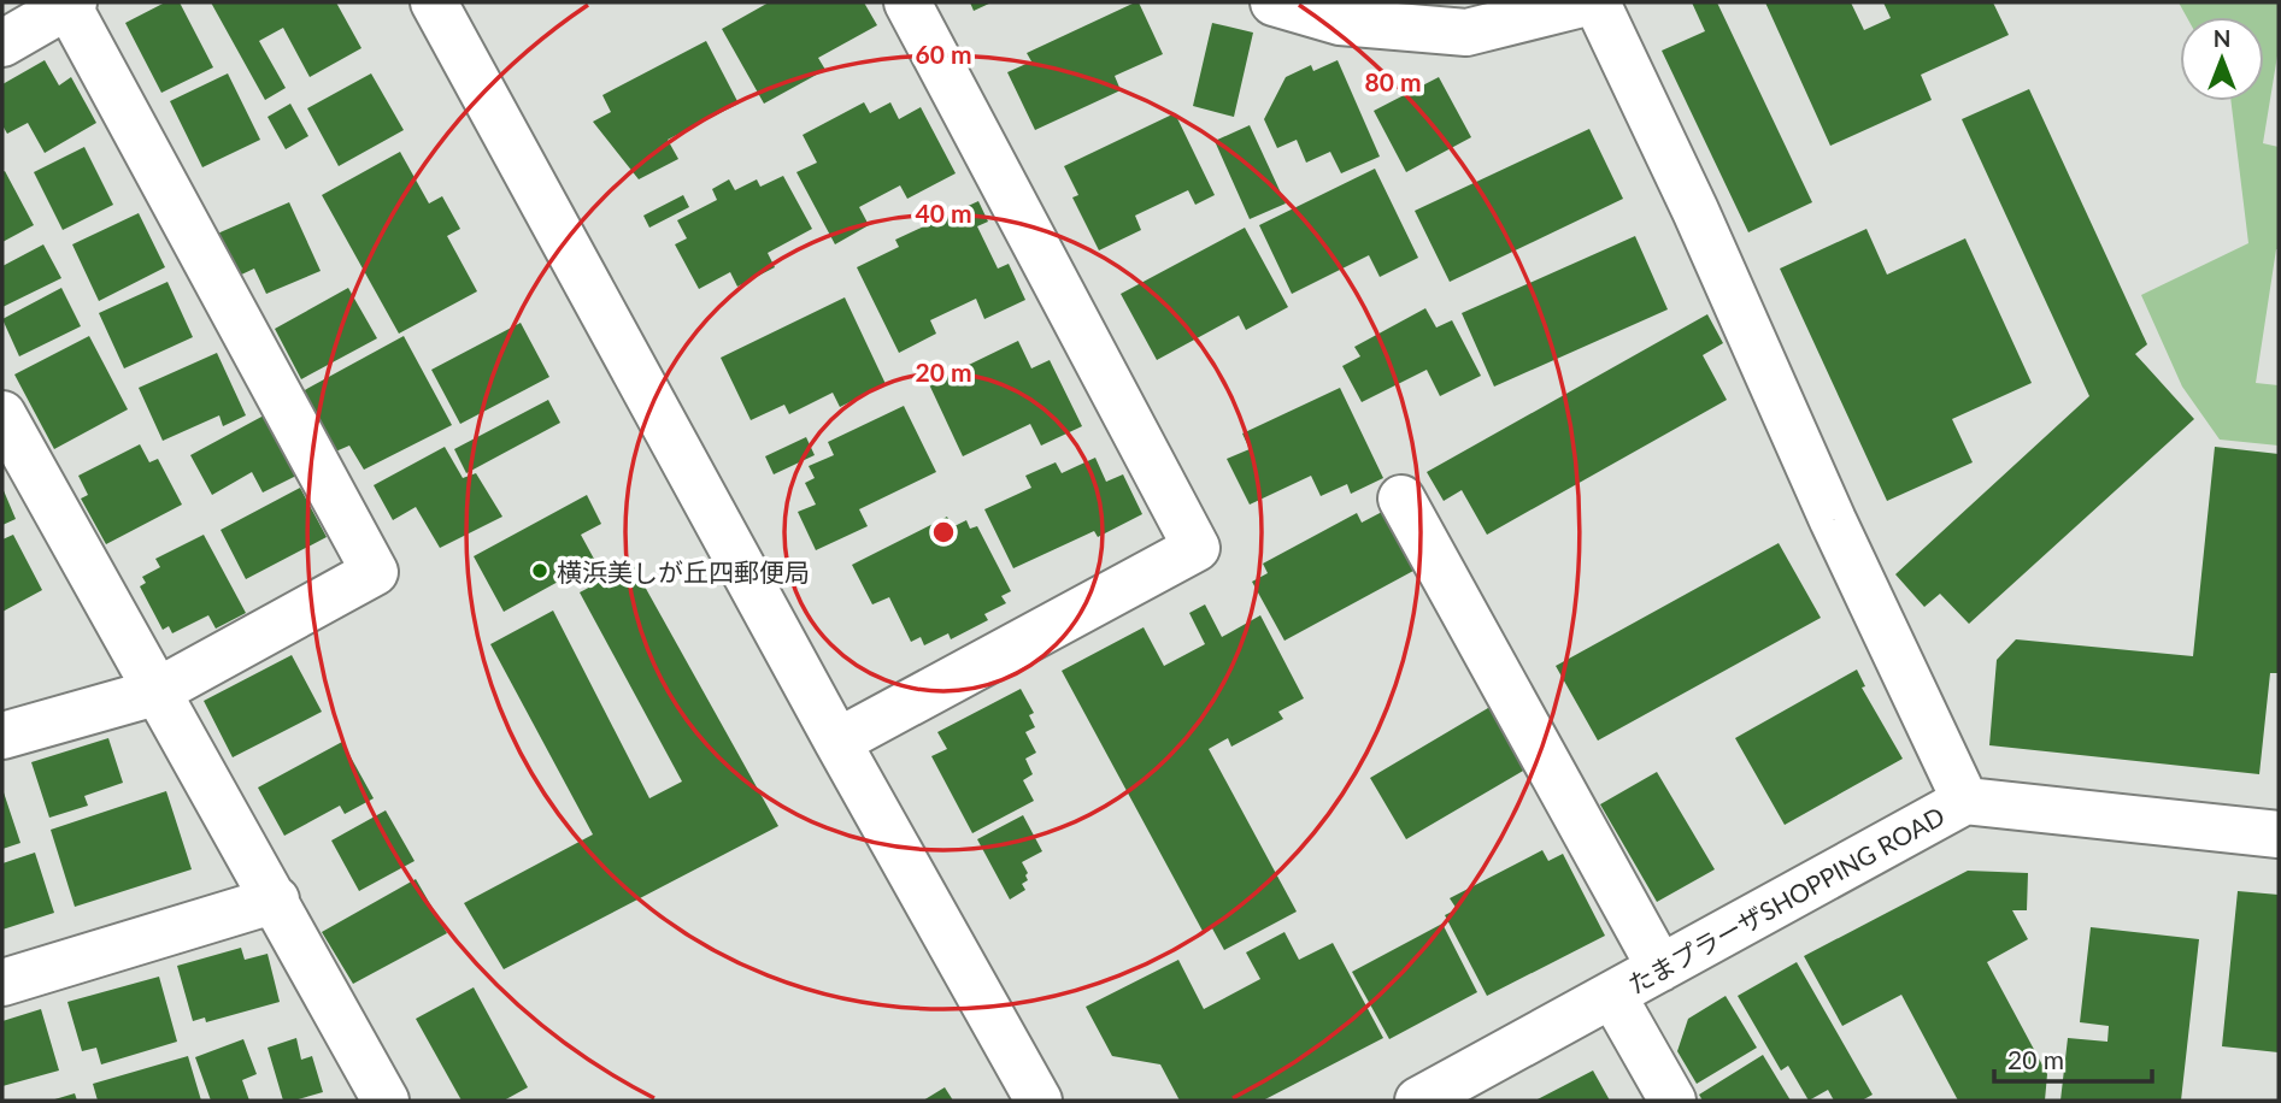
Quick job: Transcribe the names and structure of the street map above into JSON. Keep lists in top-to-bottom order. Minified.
{"streets":{"street":["たまプラーザSHOPPING ROAD"]},"places":["横浜美しが丘四郵便局"],"scale_bar":"20 m","north":"top","rings":["60 m","80 m","40 m","20 m"]}
